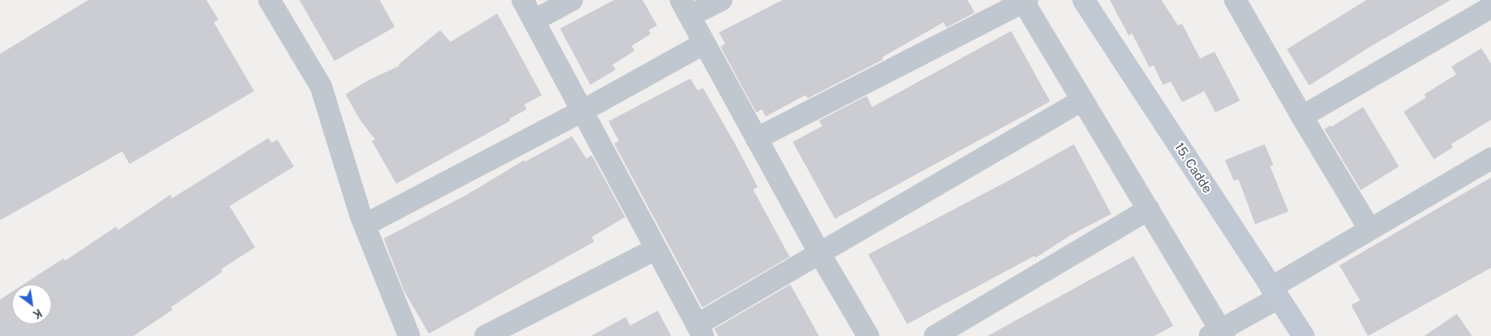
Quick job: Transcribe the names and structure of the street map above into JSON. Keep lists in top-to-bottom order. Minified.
{"streets":{"main road":["15. Cadde"]},"north":"bottom right"}
